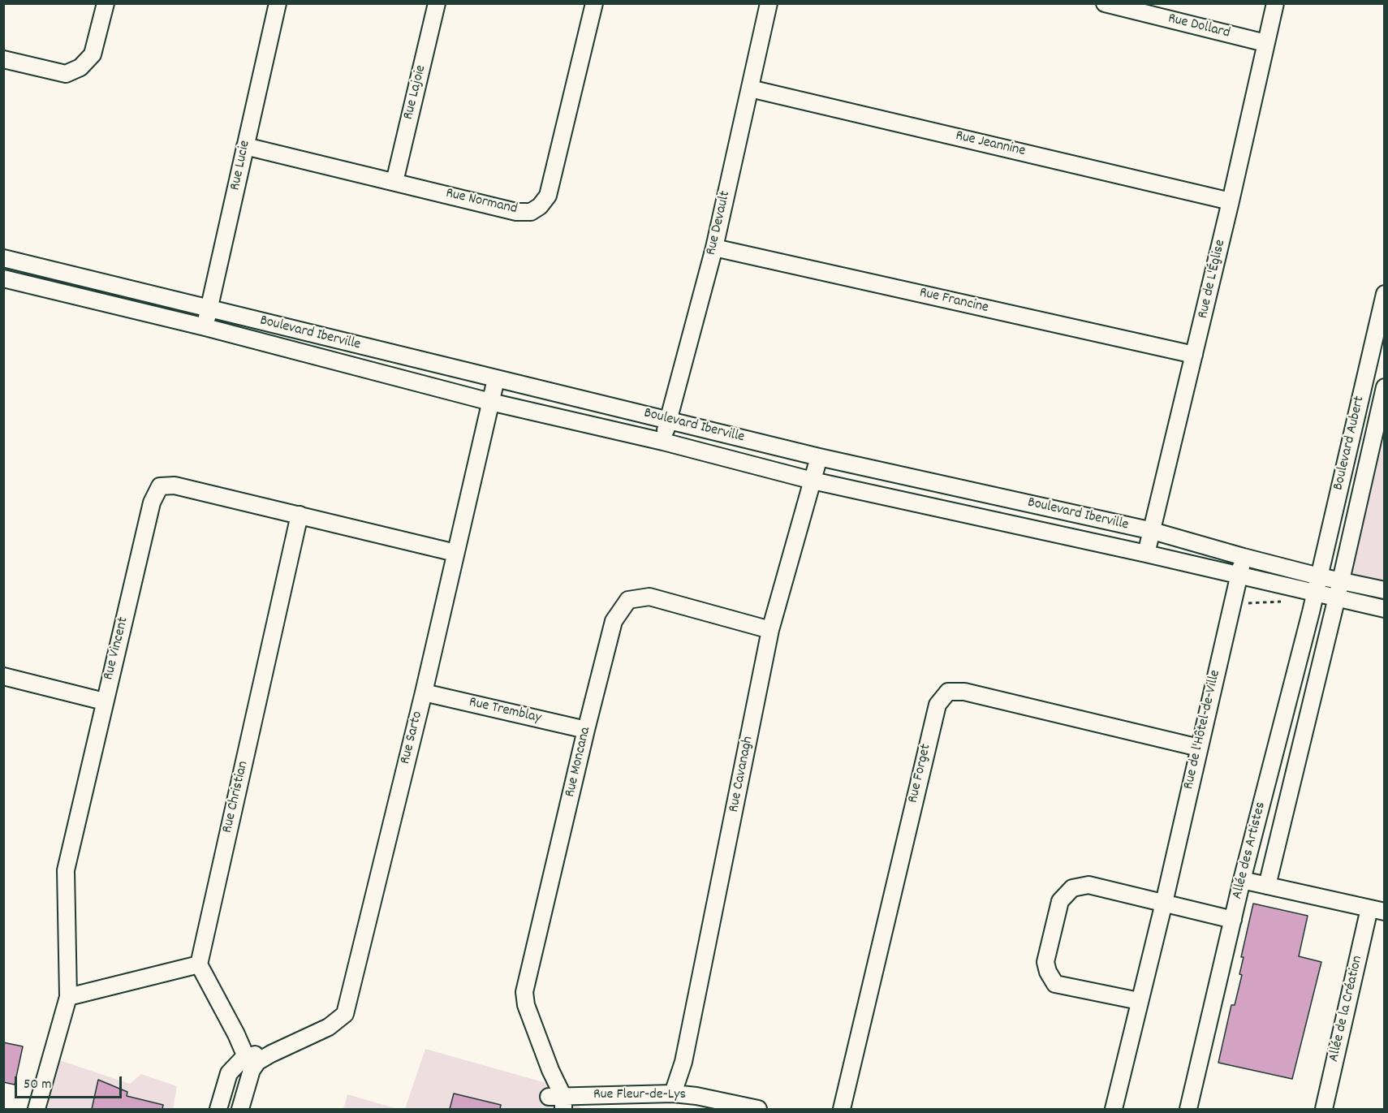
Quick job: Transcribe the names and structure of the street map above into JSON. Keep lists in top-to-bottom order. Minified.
{"streets":{"street":["Rue Dollard","Rue Lajoie","Rue Jeannine","Rue Lucie","Rue Normand","Rue Devault","Rue de L'Église","Rue Francine","Boulevard Iberville","Boulevard Aubert","Rue Vincent","Rue Tremblay","Rue de l'Hôtel-de-Ville","Rue Sarto","Rue Moncana","Rue Forget","Rue Cavanagh","Rue Christian","Allée des Artistes","Allée de la Création","Rue Fleur-de-Lys"]},"crossings":[["Rue Dollard","Rue de L'Église"],["Rue Lajoie","Rue Normand"],["Rue Jeannine","Rue Devault"],["Rue Jeannine","Rue de L'Église"],["Rue Lucie","Rue Normand"],["Rue Lucie","Boulevard Iberville"],["Rue Devault","Rue Francine"],["Rue Devault","Boulevard Iberville"],["Rue de L'Église","Rue Francine"],["Rue de L'Église","Boulevard Iberville"],["Boulevard Iberville","Boulevard Aubert"],["Boulevard Iberville","Rue de l'Hôtel-de-Ville"],["Boulevard Iberville","Rue Sarto"],["Boulevard Iberville","Rue Cavanagh"],["Boulevard Iberville","Allée des Artistes"],["Boulevard Aubert","Allée des Artistes"],["Rue Vincent","Rue Sarto"],["Rue Vincent","Rue Christian"],["Rue Tremblay","Rue Sarto"],["Rue Tremblay","Rue Moncana"],["Rue de l'Hôtel-de-Ville","Rue Forget"],["Rue Moncana","Rue Cavanagh"],["Rue Moncana","Rue Fleur-de-Lys"],["Rue Cavanagh","Rue Fleur-de-Lys"]],"scale_bar":"50 m"}
